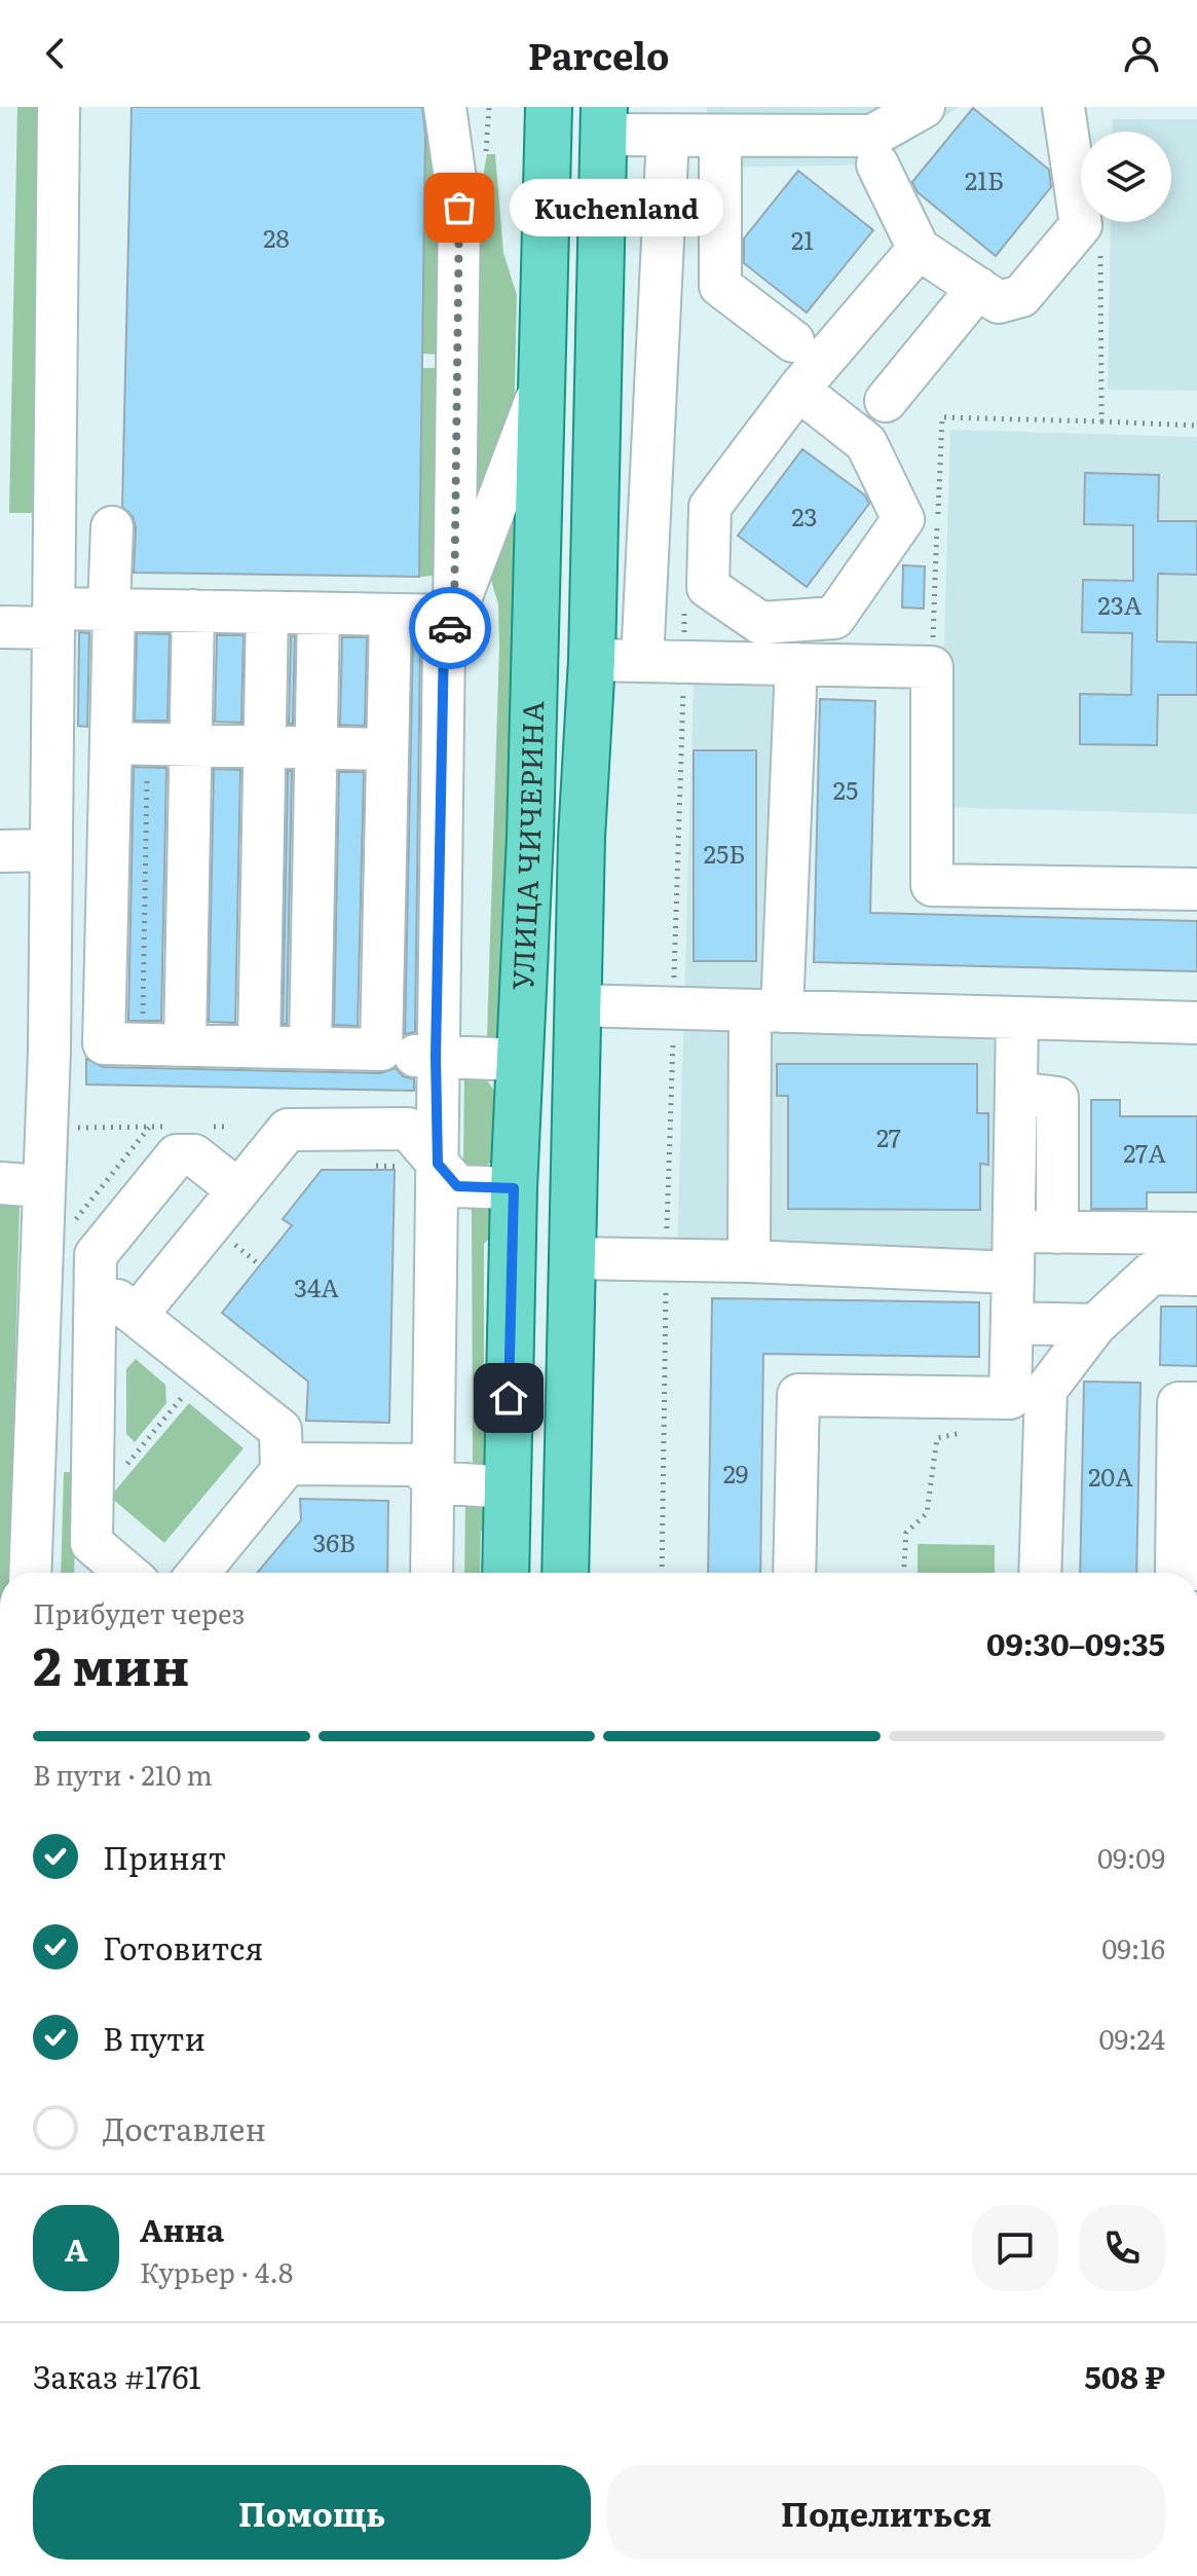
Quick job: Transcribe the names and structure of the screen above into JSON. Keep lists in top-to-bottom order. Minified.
{"streets":{"main road":["УЛИЦА ЧИЧЕРИНА"]},"places":["Kuchenland"],"house_numbers":["21Б","28","21","23","23А","25","25Б","27","27А","34А","29","20А","36В"],"page":{"header":"Parcelo","bubble":"Kuchenland","heading":["2 мин","Прибудет через","09:30–09:35"],"panel":["Анна","Курьер · 4.8","Заказ #1761","508 ₽"],"bar":"В пути · 210 m","list":[["Принят","09:09"],["Готовится","09:16"],["В пути","09:24"],"Доставлен"],"round":"А","buttons":["Помощь","Поделиться"]}}
